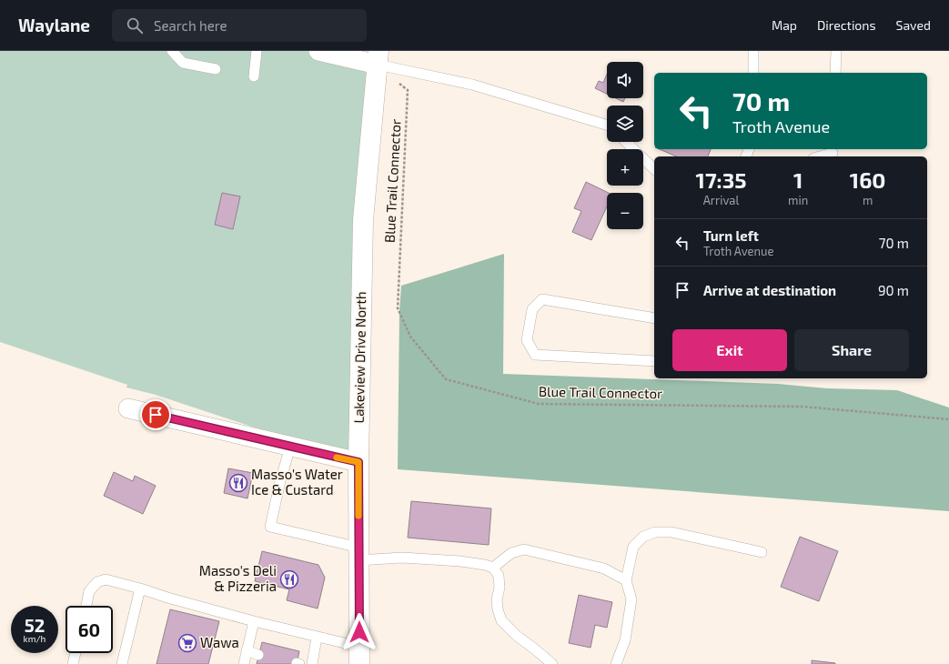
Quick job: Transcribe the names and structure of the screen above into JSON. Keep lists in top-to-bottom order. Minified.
{"streets":{"main road":["Lakeview Drive North"],"path":["Blue Trail Connector"]},"crossings":[["Blue Trail Connector","Lakeview Drive North"]],"places":{"restaurant":["Masso's Water Ice & Custard","Masso's Deli & Pizzeria"],"supermarket":["Wawa"]},"page":{"header":"Waylane","search":"Search here","nav":["Map","Directions","Saved"],"map_buttons":["+","−"],"turn":["70 m","Troth Avenue"],"eta":["17:35","Arrival","1","min","160","m"],"list":[{"name":"Turn left","note":"Troth Avenue","value":"70 m"},{"name":"Arrive at destination","value":"90 m"}],"buttons":["Exit","Share"],"speed":"52 km/h","limit":"60"}}
